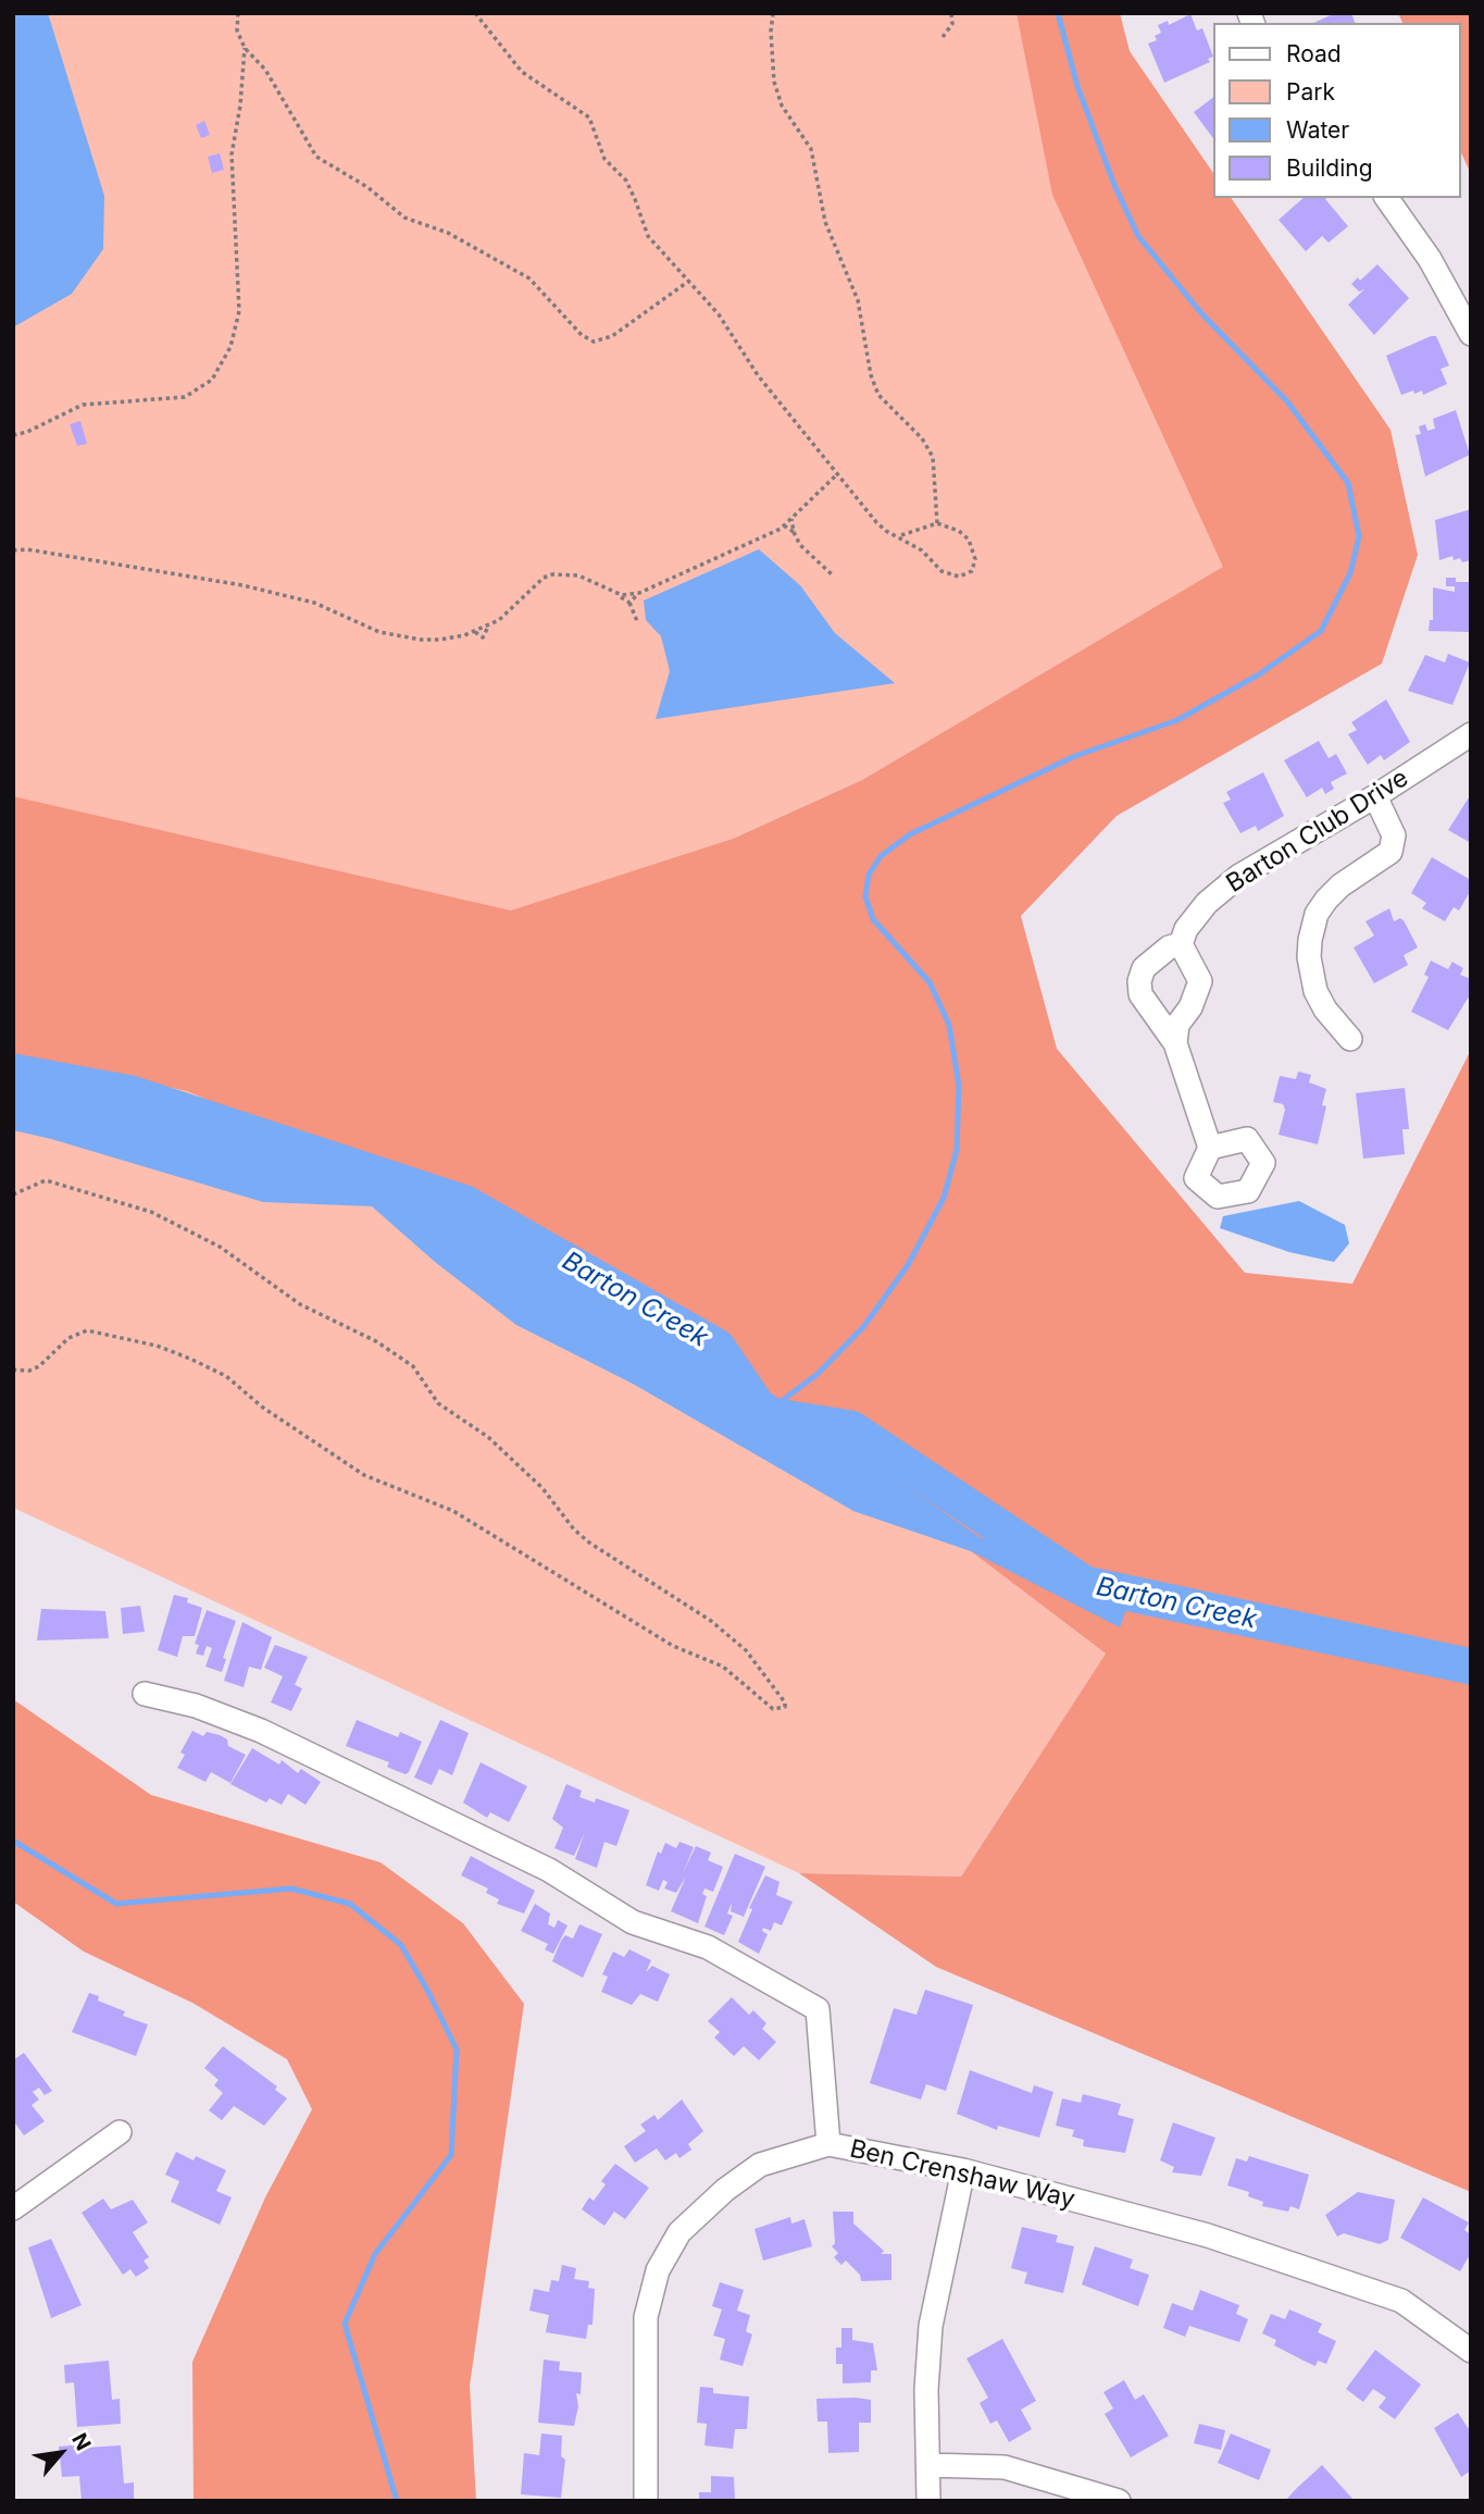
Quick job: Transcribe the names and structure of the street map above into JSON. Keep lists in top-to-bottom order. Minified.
{"streets":{"street":["Barton Club Drive","Ben Crenshaw Way"]},"water":["Barton Creek"],"legend":["Road","Park","Water","Building"],"north":"top right"}
